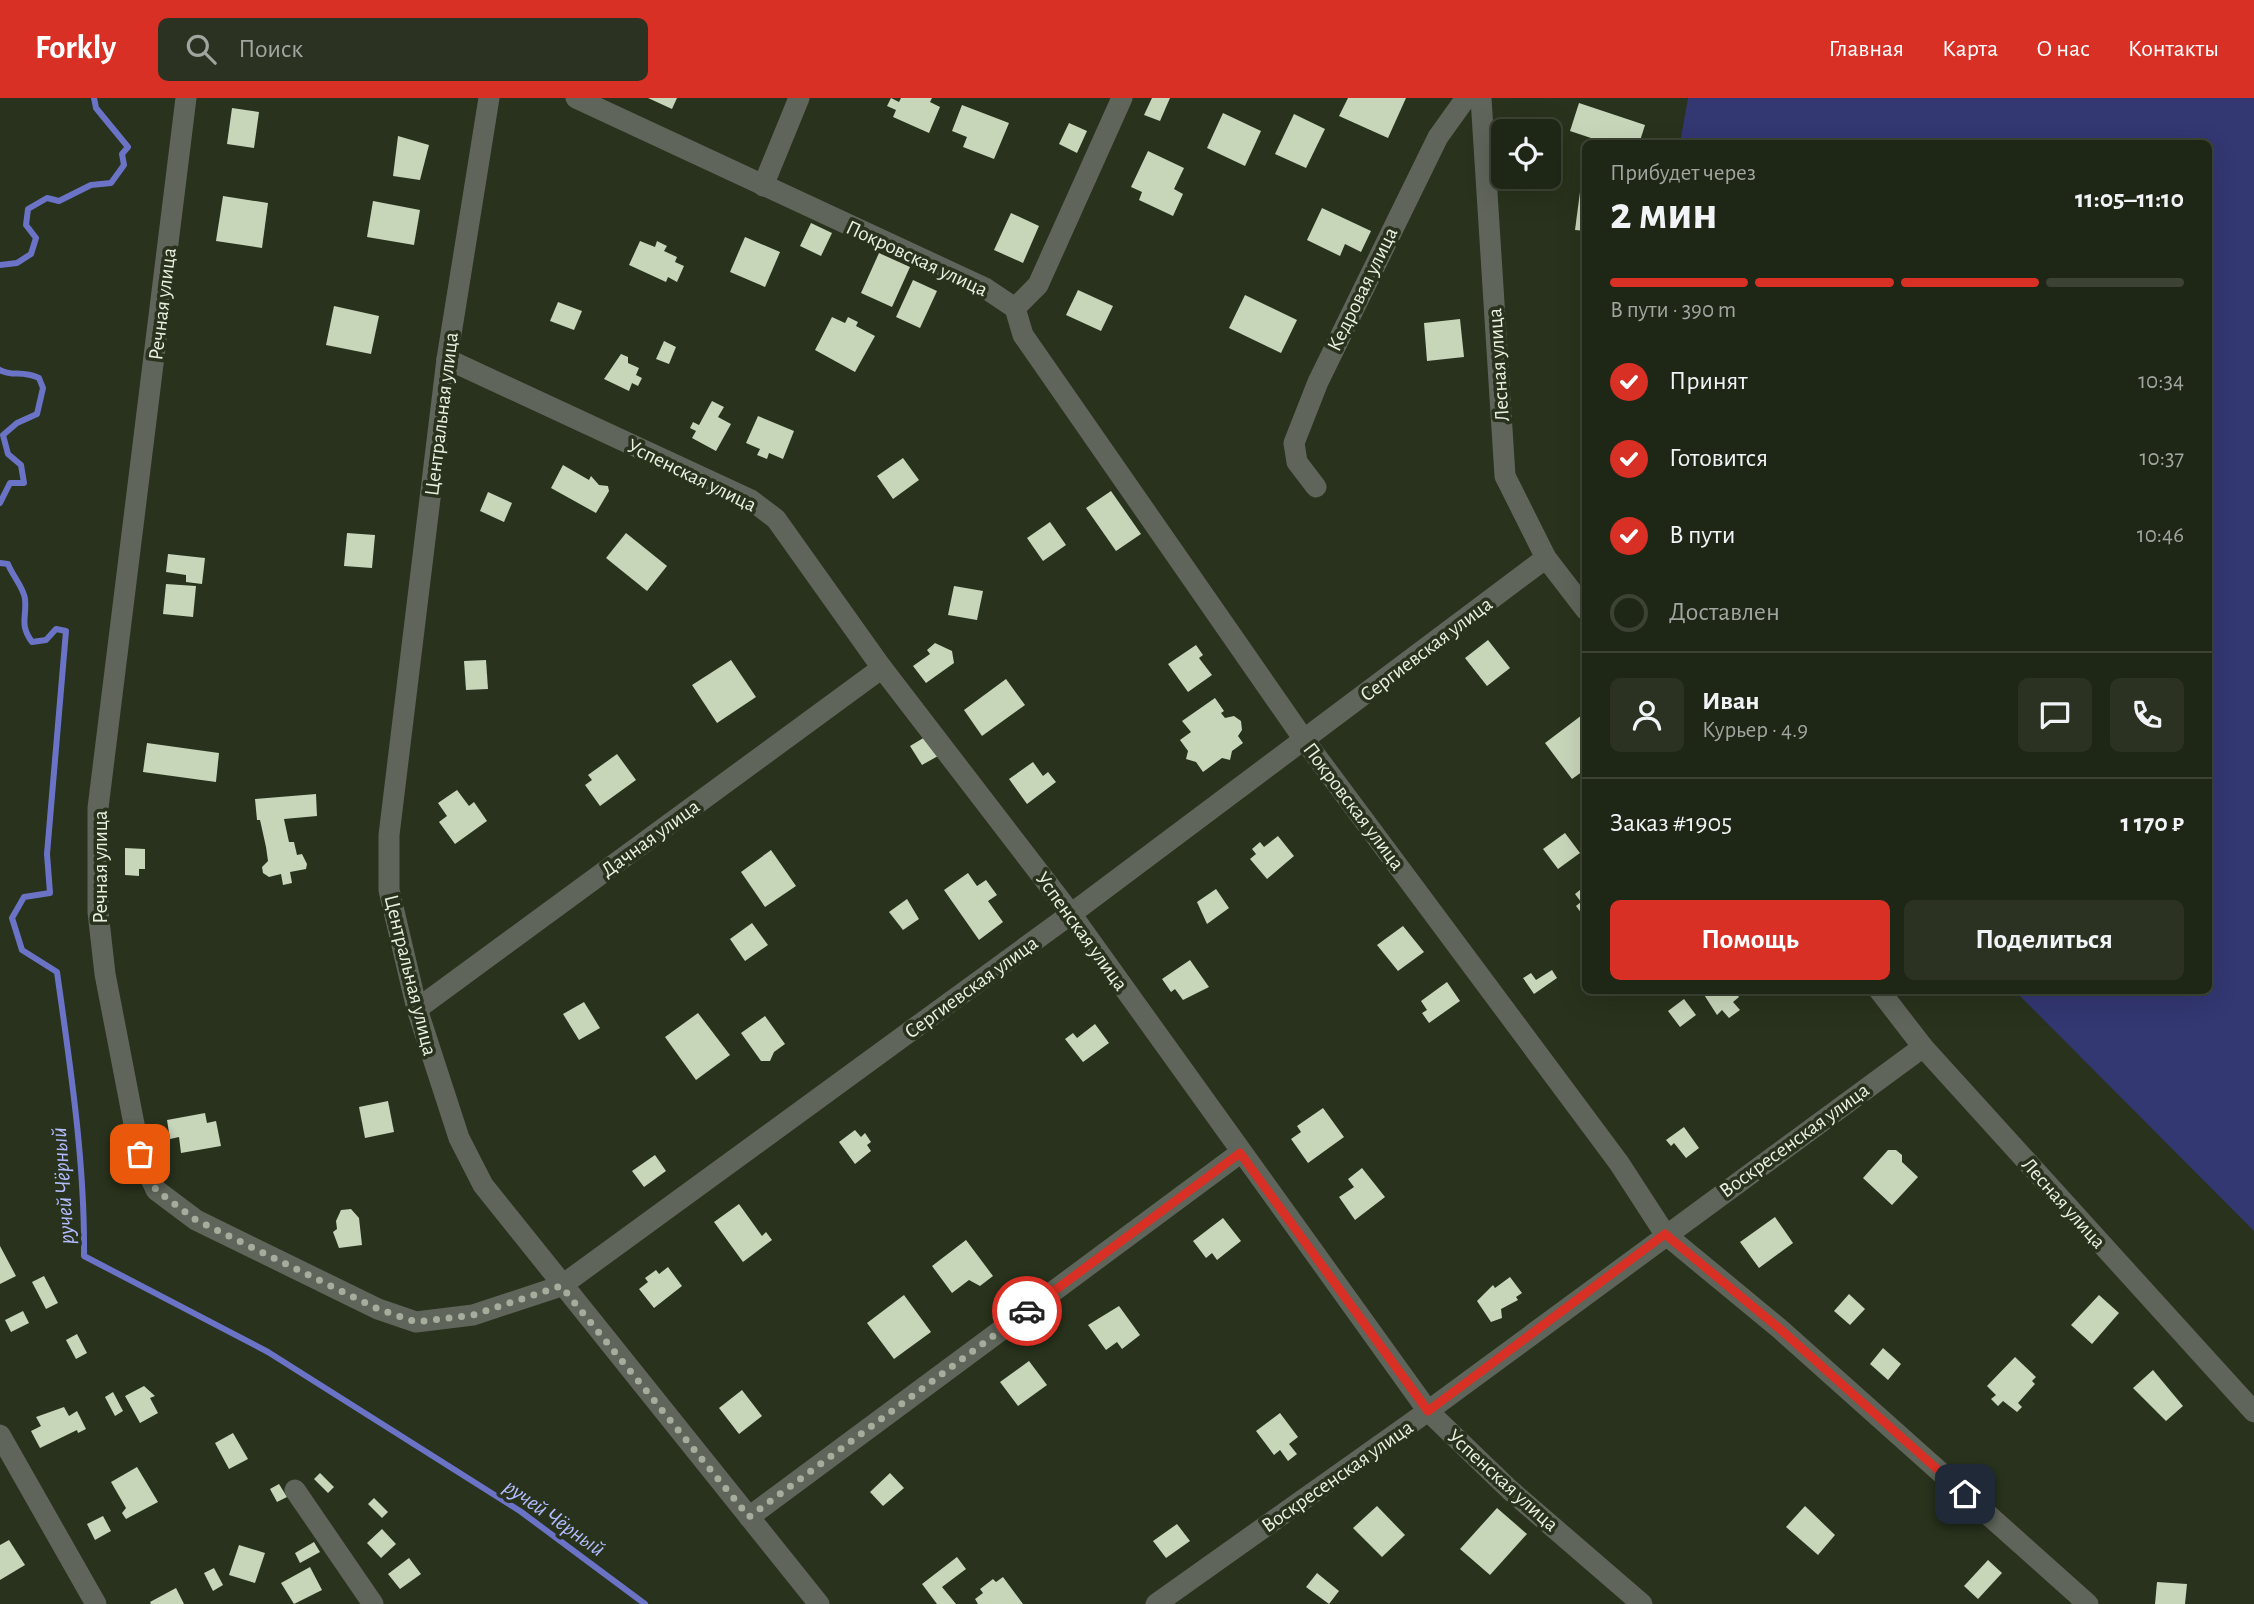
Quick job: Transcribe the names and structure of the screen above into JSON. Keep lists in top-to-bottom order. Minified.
{"streets":{"street":["Покровская улица","Кедровая улица","Речная улица","Лесная улица","Центральная улица","Успенская улица","Сергиевская улица","Дачная улица","Воскресенская улица"]},"crossings":[["Покровская улица","Сергиевская улица"],["Покровская улица","Воскресенская улица"],["Речная улица","Центральная улица"],["Речная улица","Сергиевская улица"],["Лесная улица","Сергиевская улица"],["Лесная улица","Воскресенская улица"],["Центральная улица","Успенская улица"],["Центральная улица","Сергиевская улица"],["Центральная улица","Дачная улица"],["Успенская улица","Сергиевская улица"],["Успенская улица","Дачная улица"],["Успенская улица","Воскресенская улица"]],"water":["ручей Чёрный"],"page":{"header":"Forkly","search":"Поиск","nav":["Главная","Карта","О нас","Контакты"],"heading":["2 мин","Прибудет через","11:05–11:10"],"panel":["Иван","Курьер · 4.9","Заказ #1905","1 170 ₽"],"bar":"В пути · 390 m","list":[["Принят","10:34"],["Готовится","10:37"],["В пути","10:46"],"Доставлен"],"buttons":["Помощь","Поделиться"]}}
